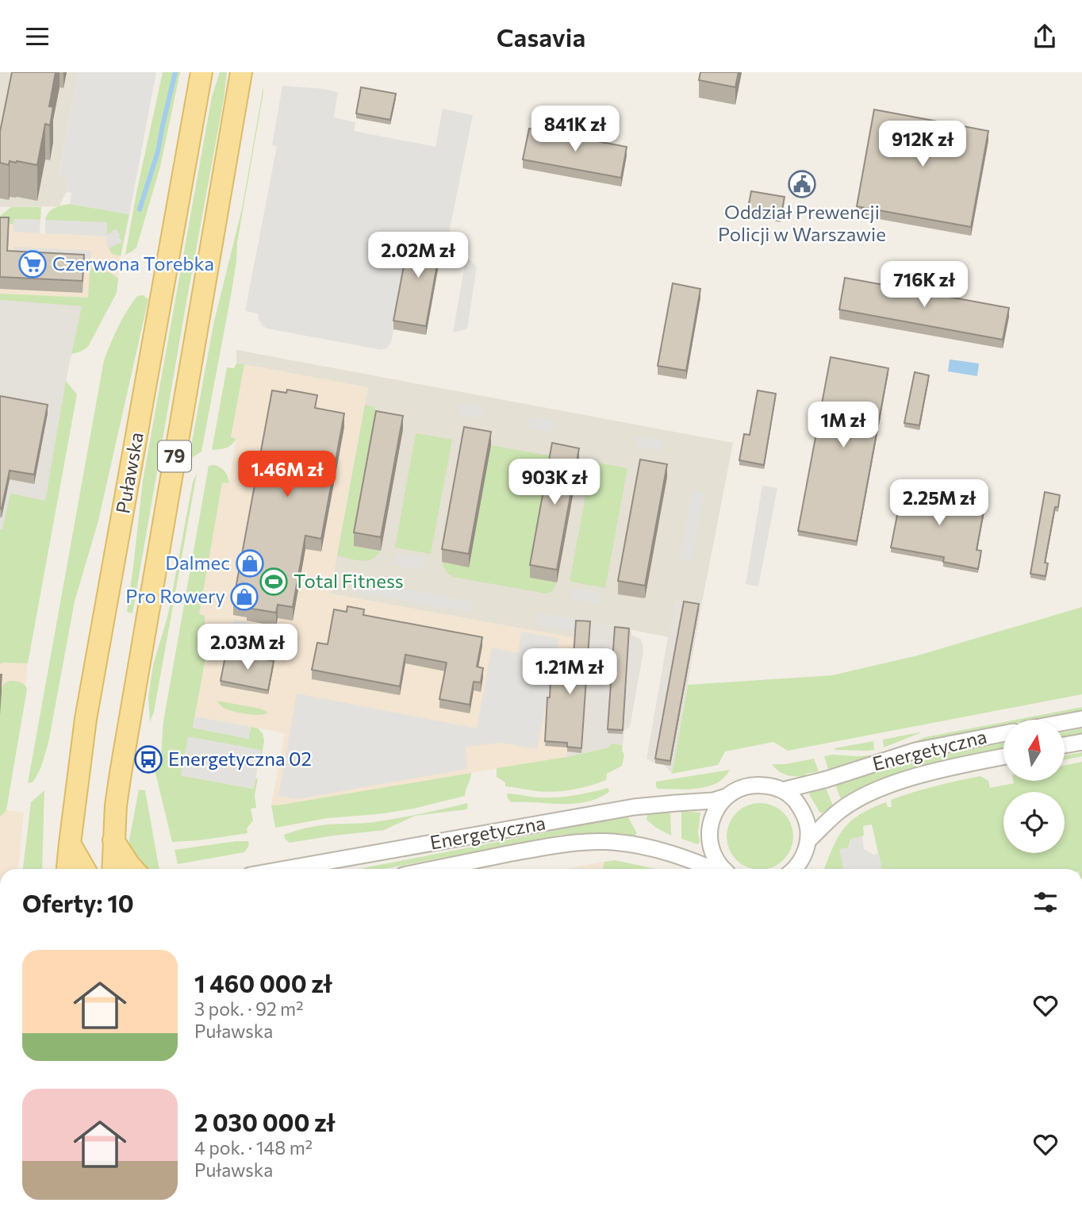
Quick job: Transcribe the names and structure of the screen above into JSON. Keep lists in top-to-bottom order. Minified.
{"streets":{"main road":["79","Puławska"],"street":["Energetyczna"]},"places":{"public building":["Oddział Prewencji Policji w Warszawie"],"supermarket":["Czerwona Torebka"],"shop":["Dalmec","Pro Rowery"],"sports":["Total Fitness"],"bus stop":["Energetyczna 02"]},"north":"top","page":{"header":"Casavia","price":["841K zł","912K zł","2.02M zł","716K zł","1M zł","1.46M zł","903K zł","2.25M zł","2.03M zł","1.21M zł"],"heading":"Oferty: 10","list":[{"name":"1 460 000 zł","note":"3 pok. · 92 m² · Puławska"},{"name":"2 030 000 zł","note":"4 pok. · 148 m² · Puławska"}]}}
